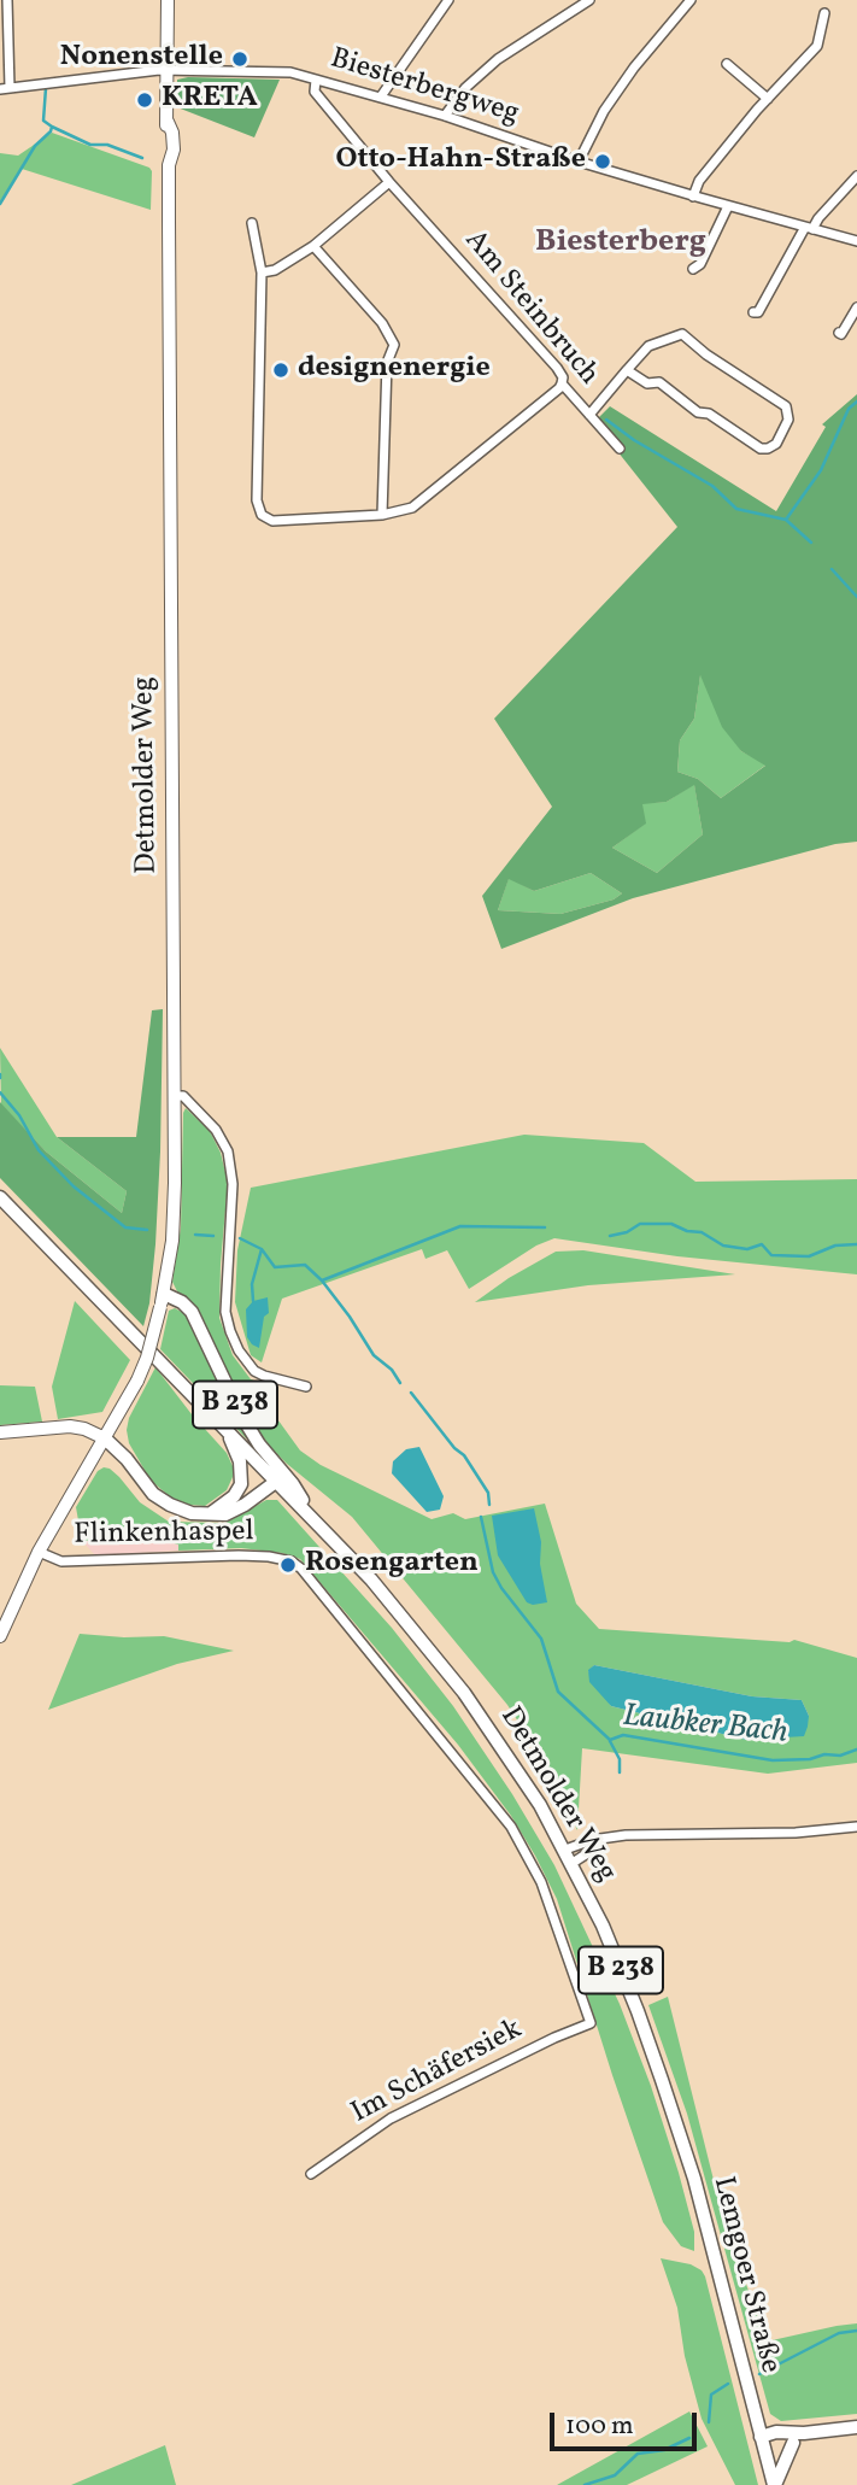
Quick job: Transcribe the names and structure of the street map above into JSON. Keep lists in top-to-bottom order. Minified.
{"streets":{"main road":["Detmolder Weg","B 238","Lemgoer Straße"],"street":["Biesterbergweg","Am Steinbruch","Flinkenhaspel","Im Schäfersiek"]},"crossings":[["Biesterbergweg","Am Steinbruch"],["Biesterbergweg","Detmolder Weg"],["Detmolder Weg","B 238"],["Detmolder Weg","Flinkenhaspel"],["Detmolder Weg","Im Schäfersiek"],["Detmolder Weg","Lemgoer Straße"]],"districts":["Biesterberg"],"water":["Laubker Bach"],"places":["Nonenstelle","KRETA","Otto-Hahn-Straße","designenergie","Rosengarten"],"scale_bar":"100 m"}
